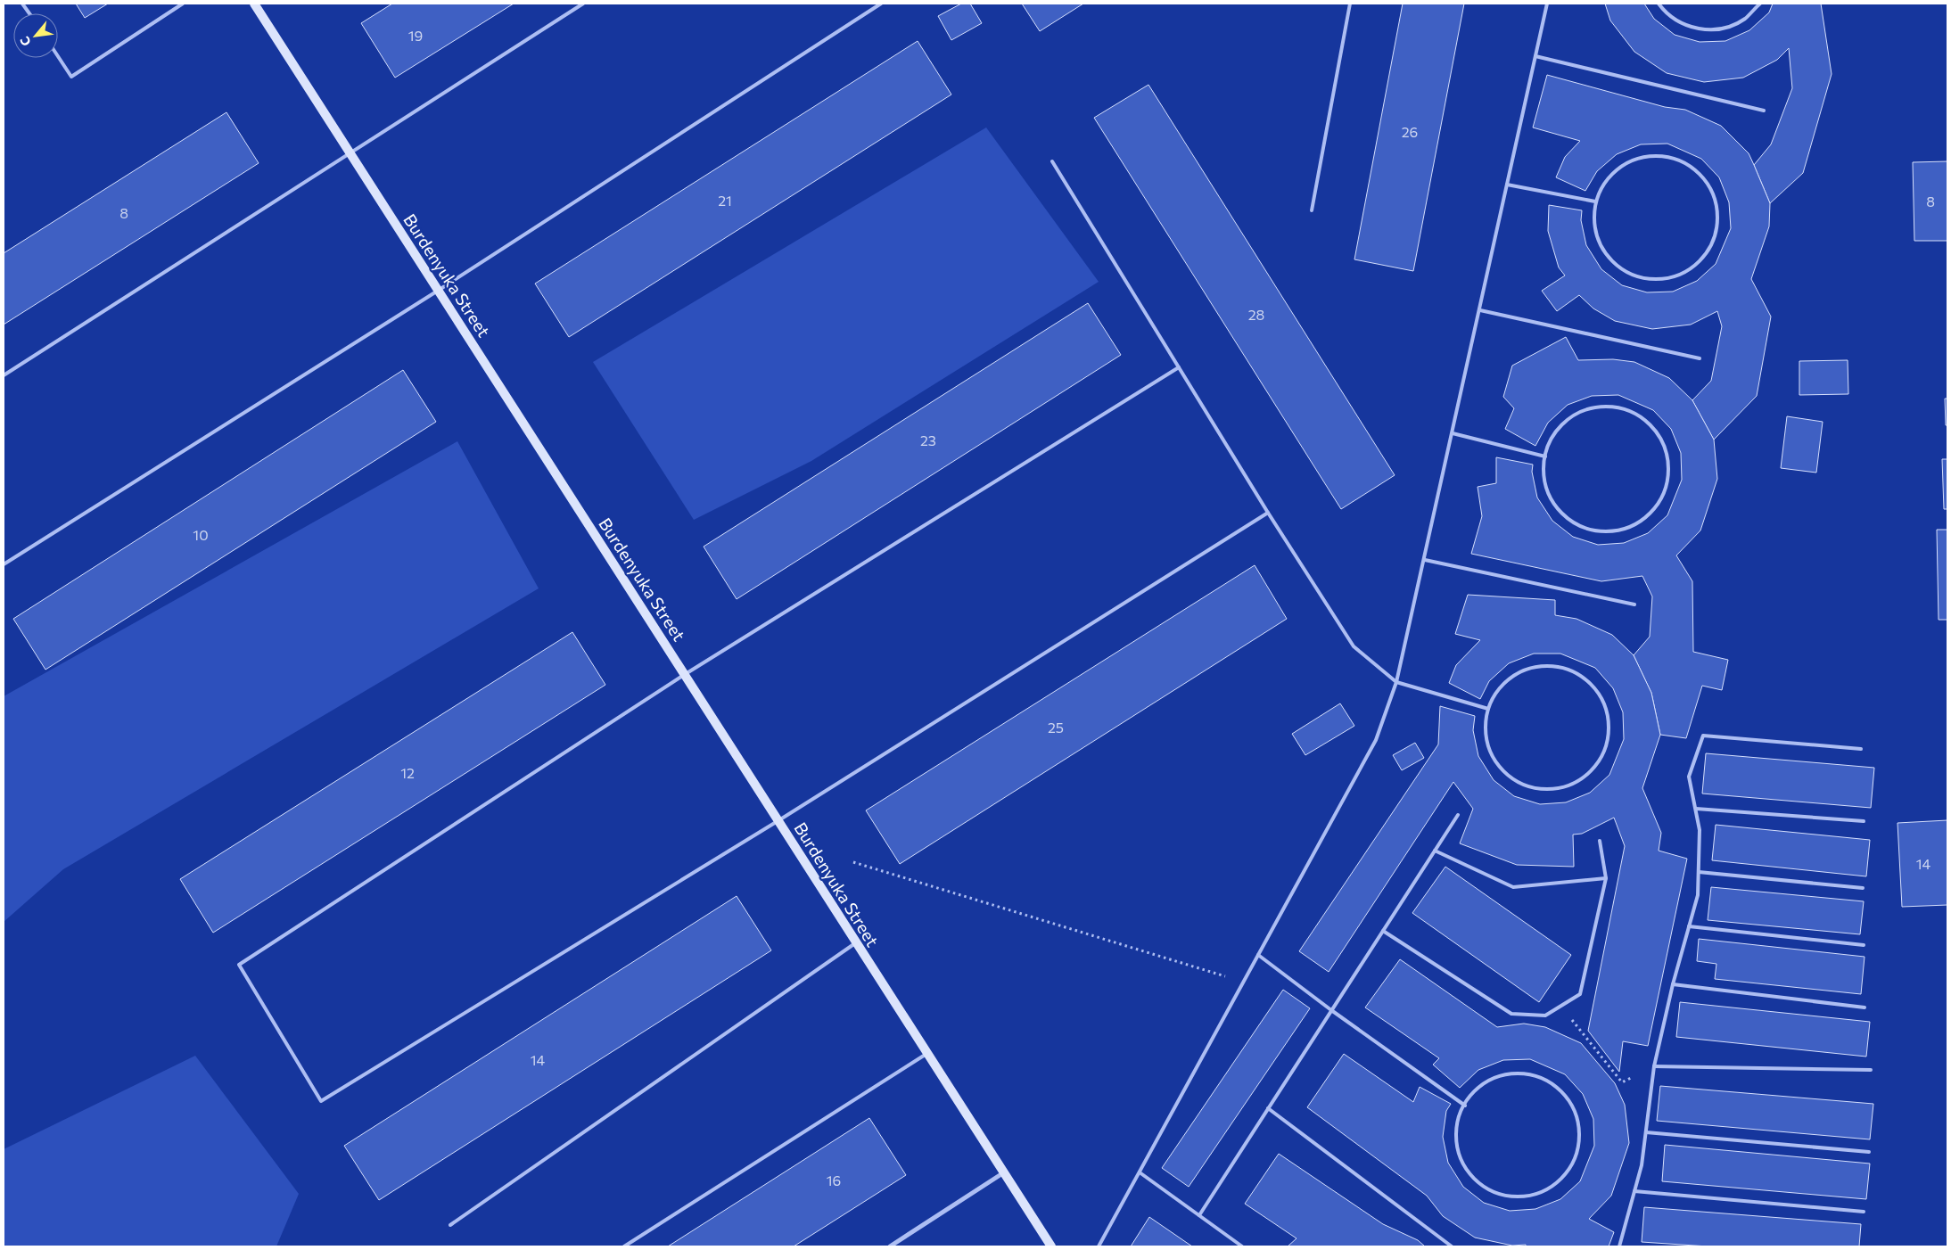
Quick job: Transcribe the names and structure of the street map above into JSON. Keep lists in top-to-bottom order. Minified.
{"streets":{"street":["Burdenyuka Street"]},"house_numbers":["19","26","21","8","8","28","23","10","25","12","14","14","16"],"north":"bottom left"}
